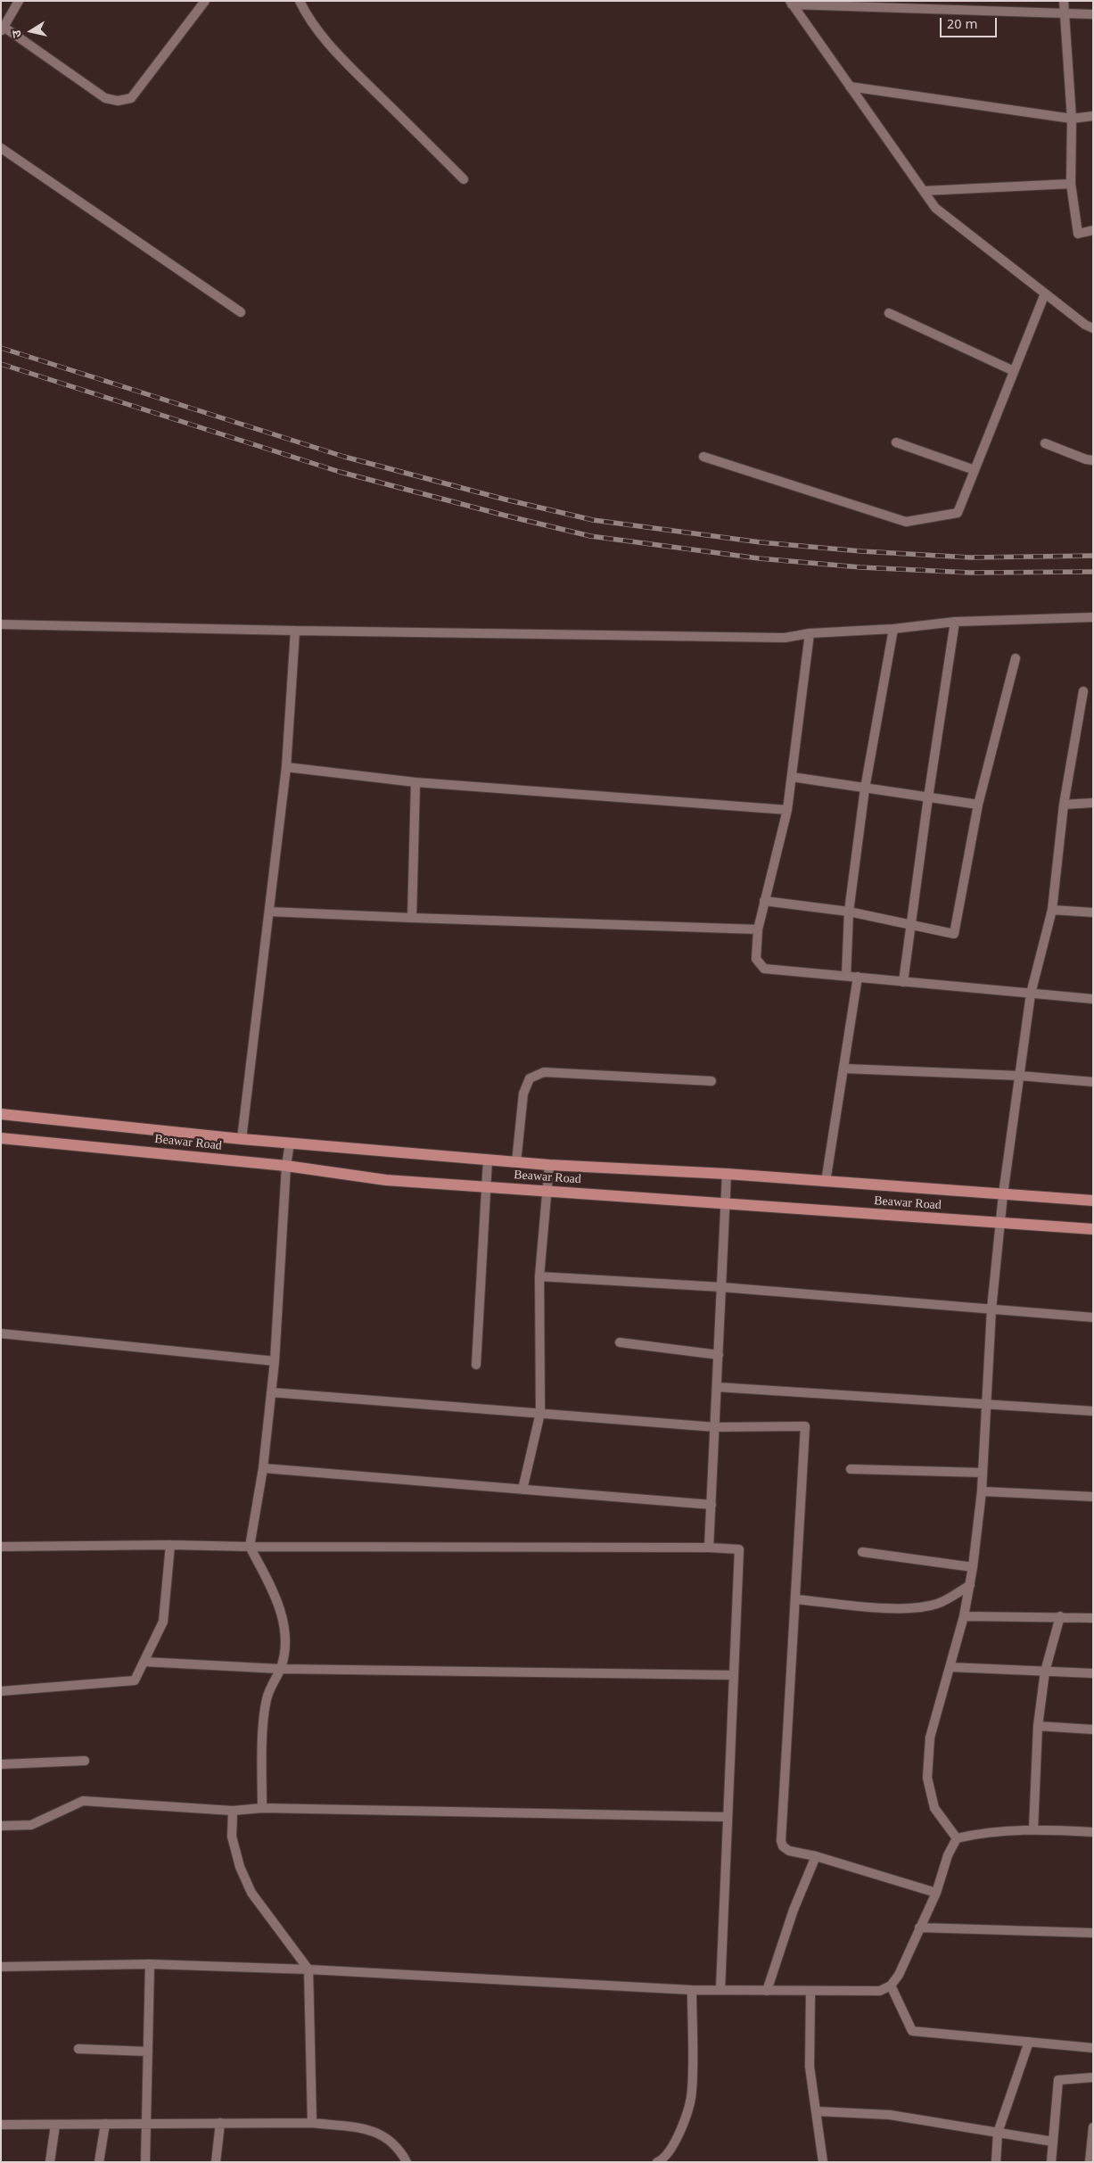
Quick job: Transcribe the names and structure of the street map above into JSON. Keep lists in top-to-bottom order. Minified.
{"streets":{"main road":["Beawar Road"]},"scale_bar":"20 m","north":"left"}
